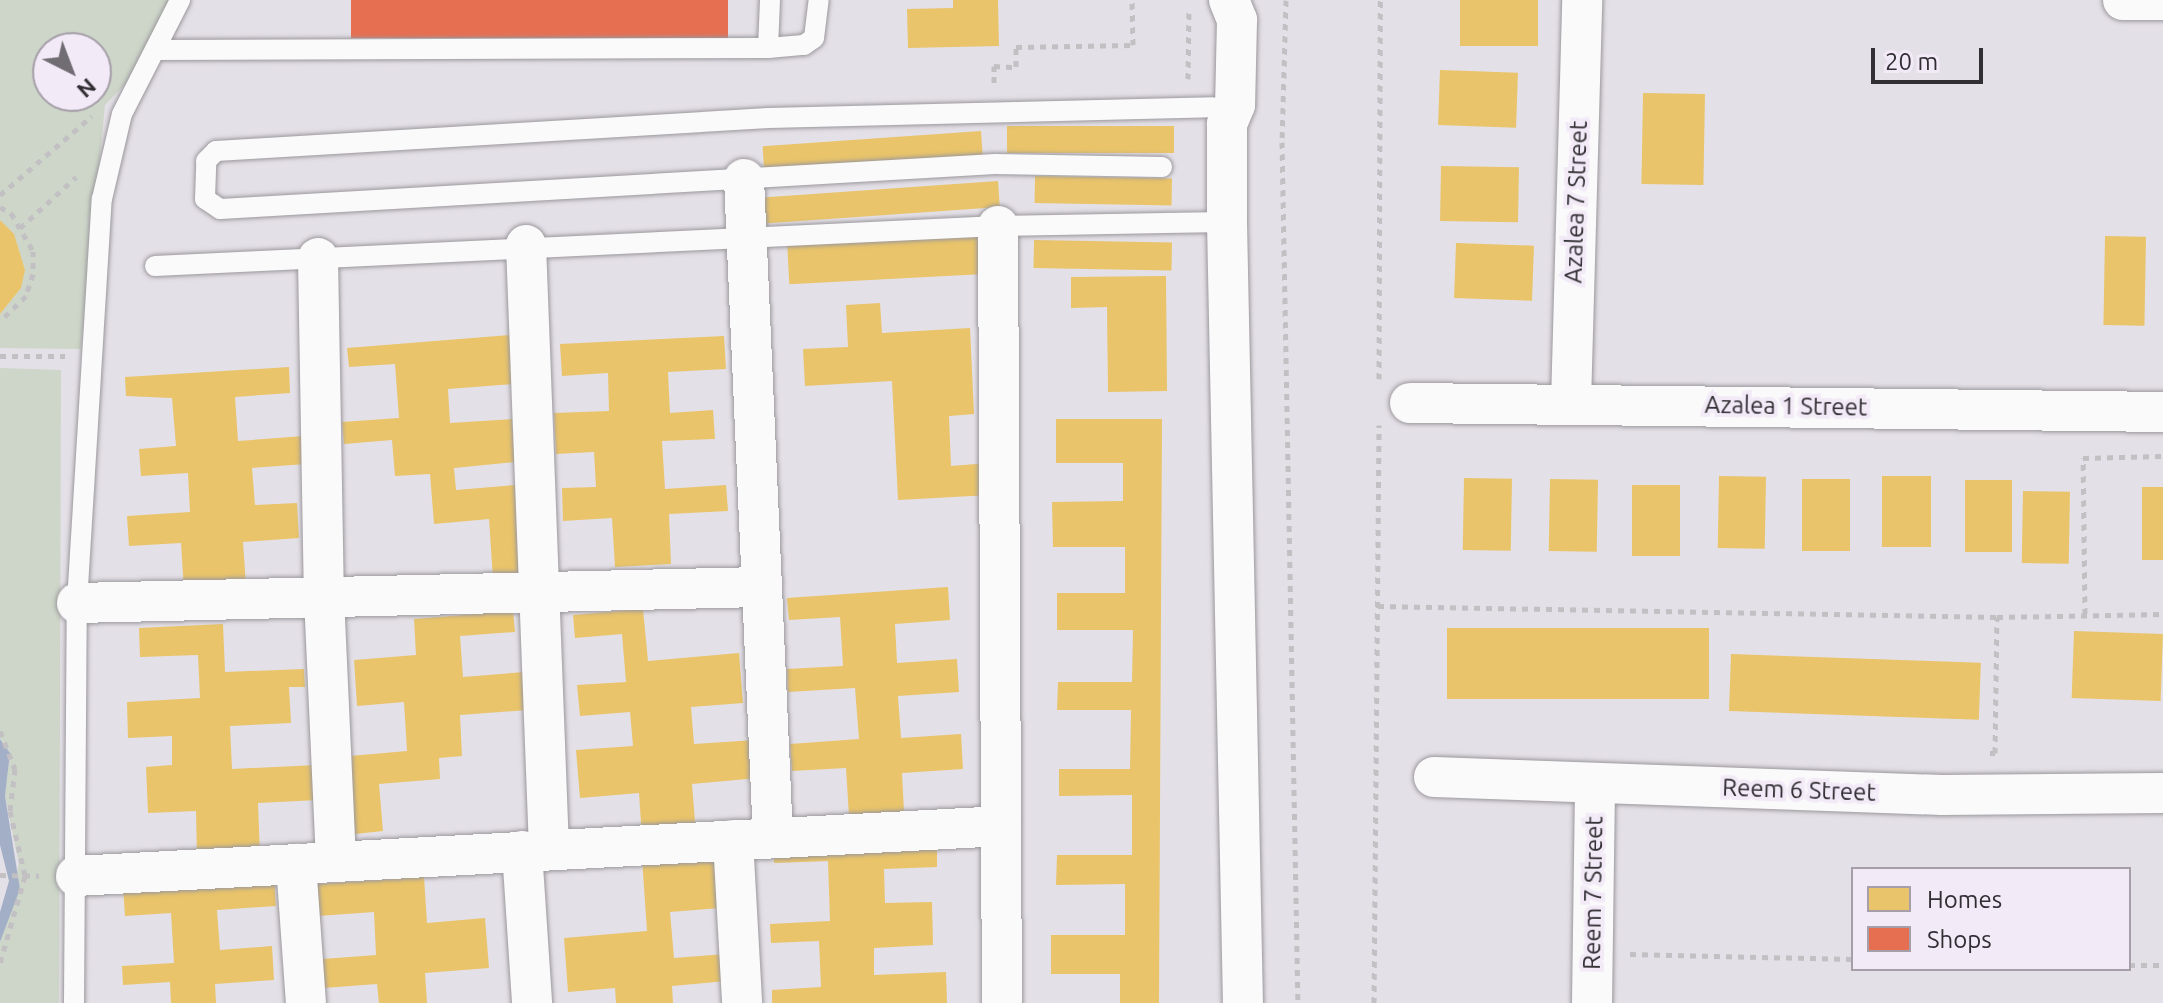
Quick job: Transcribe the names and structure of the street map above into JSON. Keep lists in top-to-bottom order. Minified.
{"streets":{"street":["Azalea 7 Street","Azalea 1 Street","Reem 6 Street","Reem 7 Street"]},"crossings":[["Azalea 7 Street","Azalea 1 Street"],["Reem 6 Street","Reem 7 Street"]],"legend":["Homes","Shops"],"scale_bar":"20 m","north":"bottom right"}
